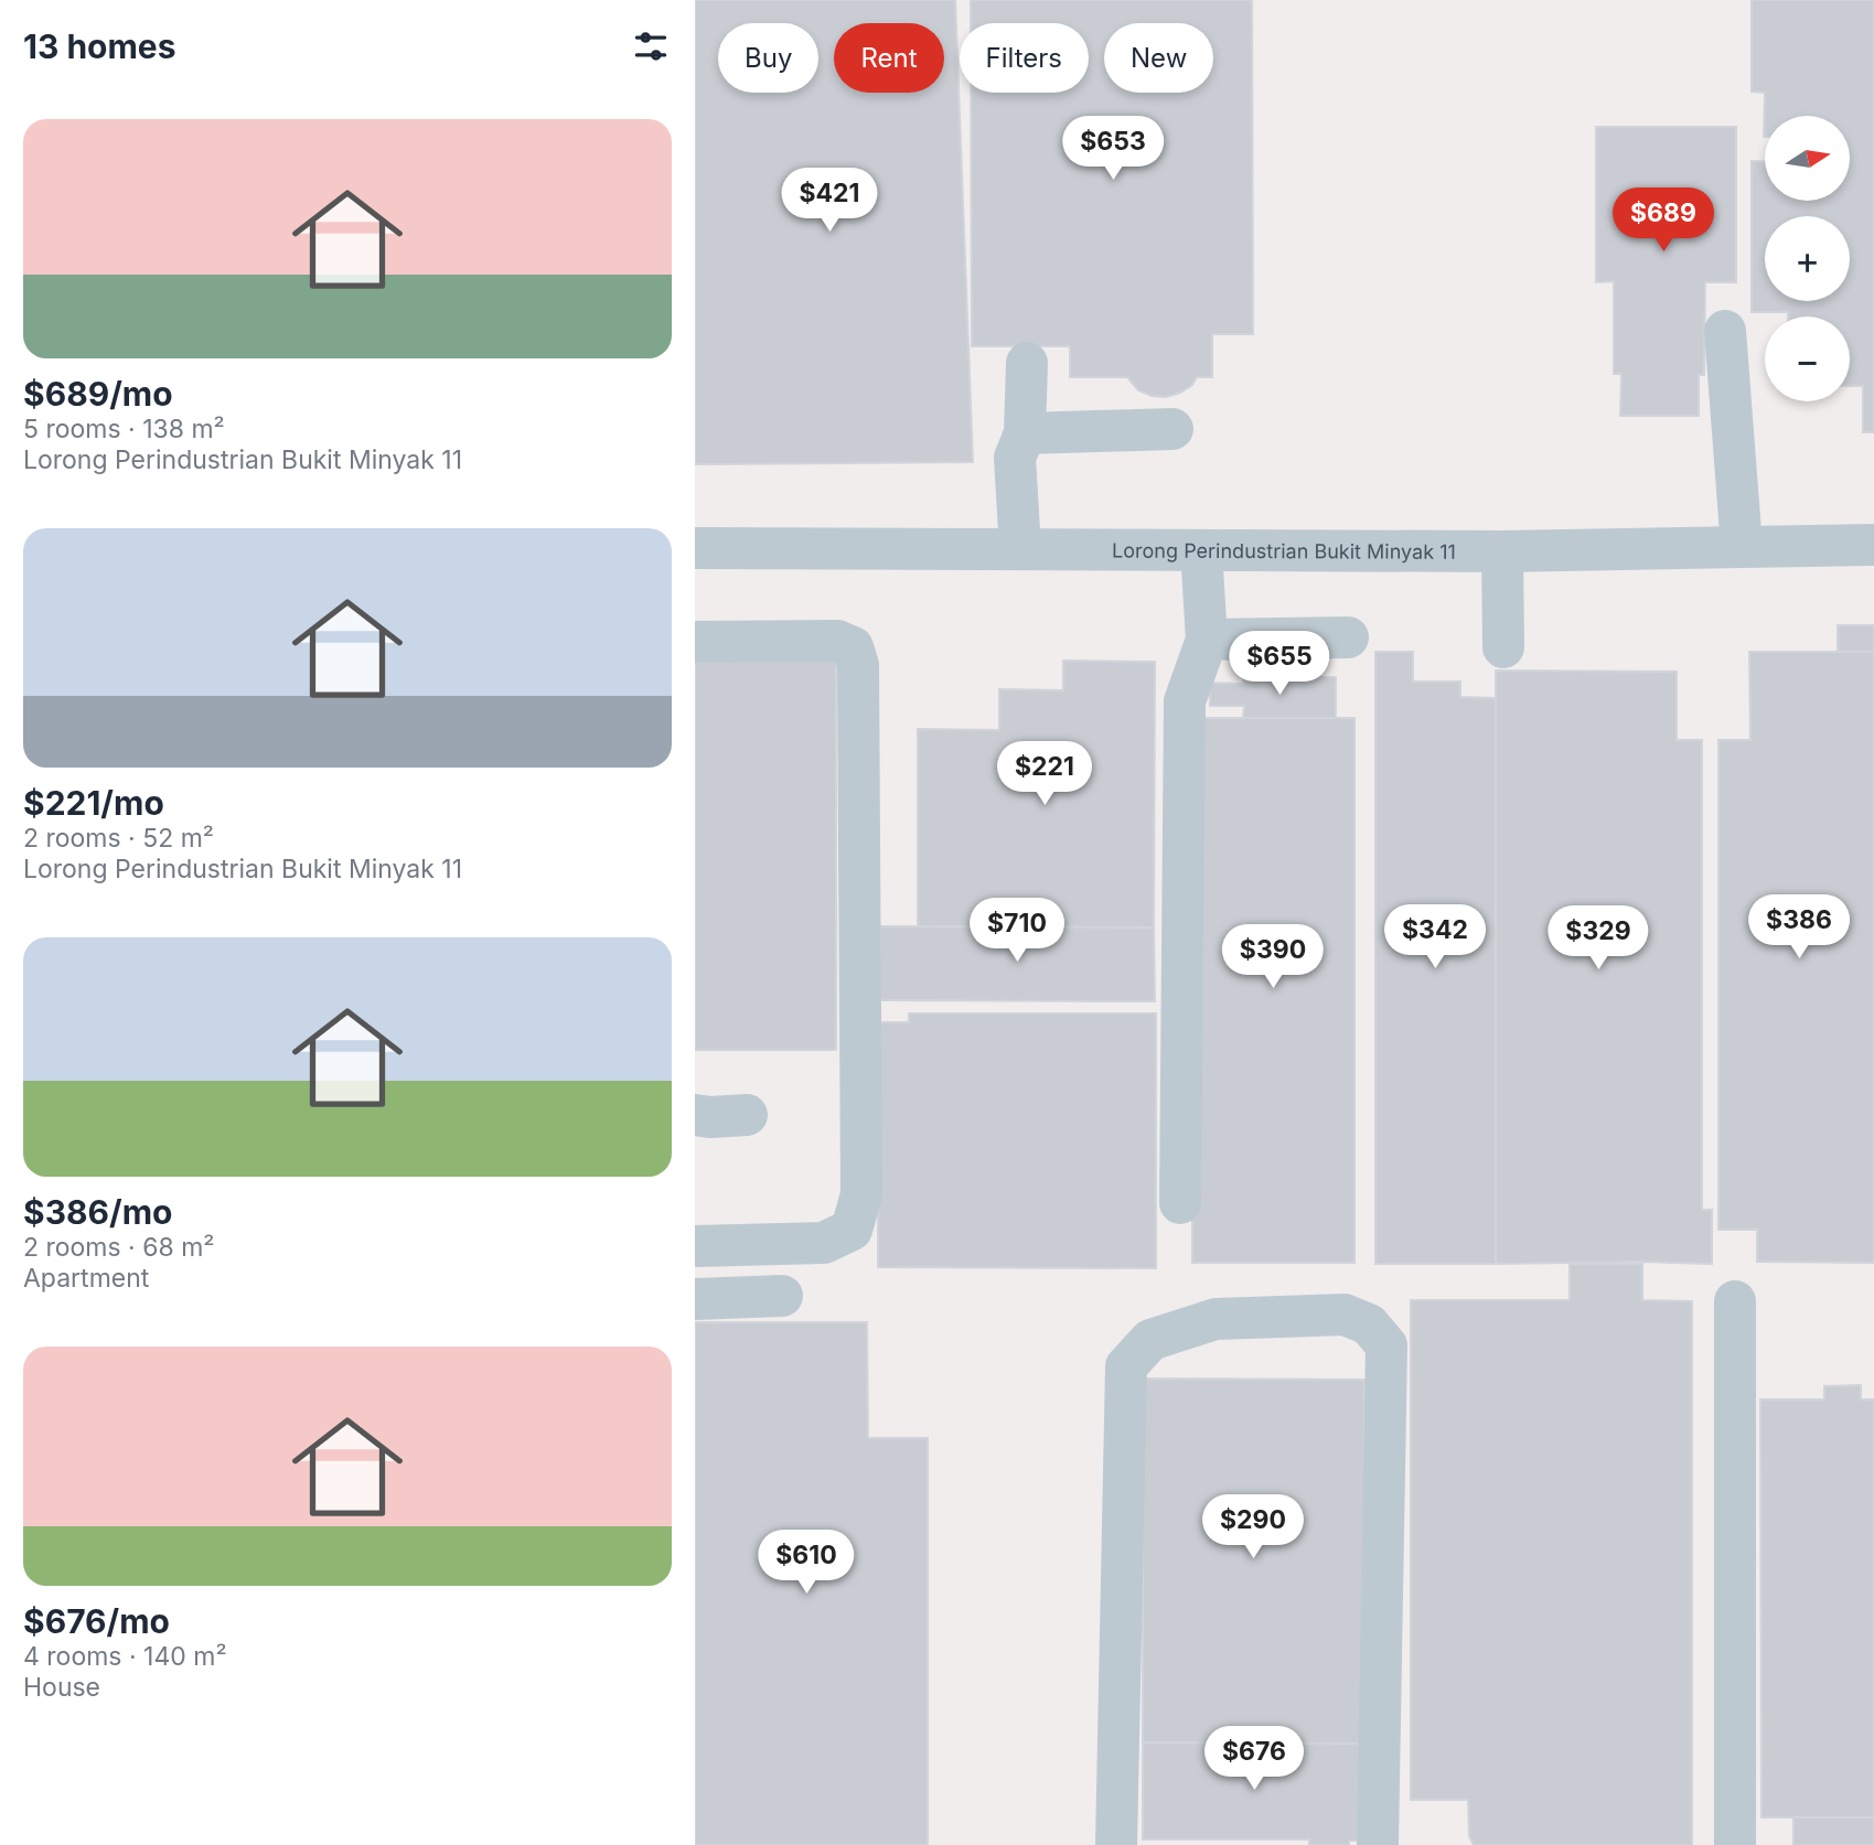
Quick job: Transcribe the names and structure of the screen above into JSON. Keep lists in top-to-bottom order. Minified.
{"streets":{"street":["Lorong Perindustrian Bukit Minyak 11"]},"north":"right","page":{"heading":"13 homes","chip":["Buy","Rent","Filters","New"],"list":[{"name":"$689/mo","note":"5 rooms · 138 m² · Lorong Perindustrian Bukit Minyak 11"},{"name":"$221/mo","note":"2 rooms · 52 m² · Lorong Perindustrian Bukit Minyak 11"},{"name":"$386/mo","note":"2 rooms · 68 m² · Apartment"},{"name":"$676/mo","note":"4 rooms · 140 m² · House"}],"map_buttons":["+","−"],"price":["$653","$421","$689","$655","$221","$386","$710","$342","$329","$390","$290","$610","$676"]}}
